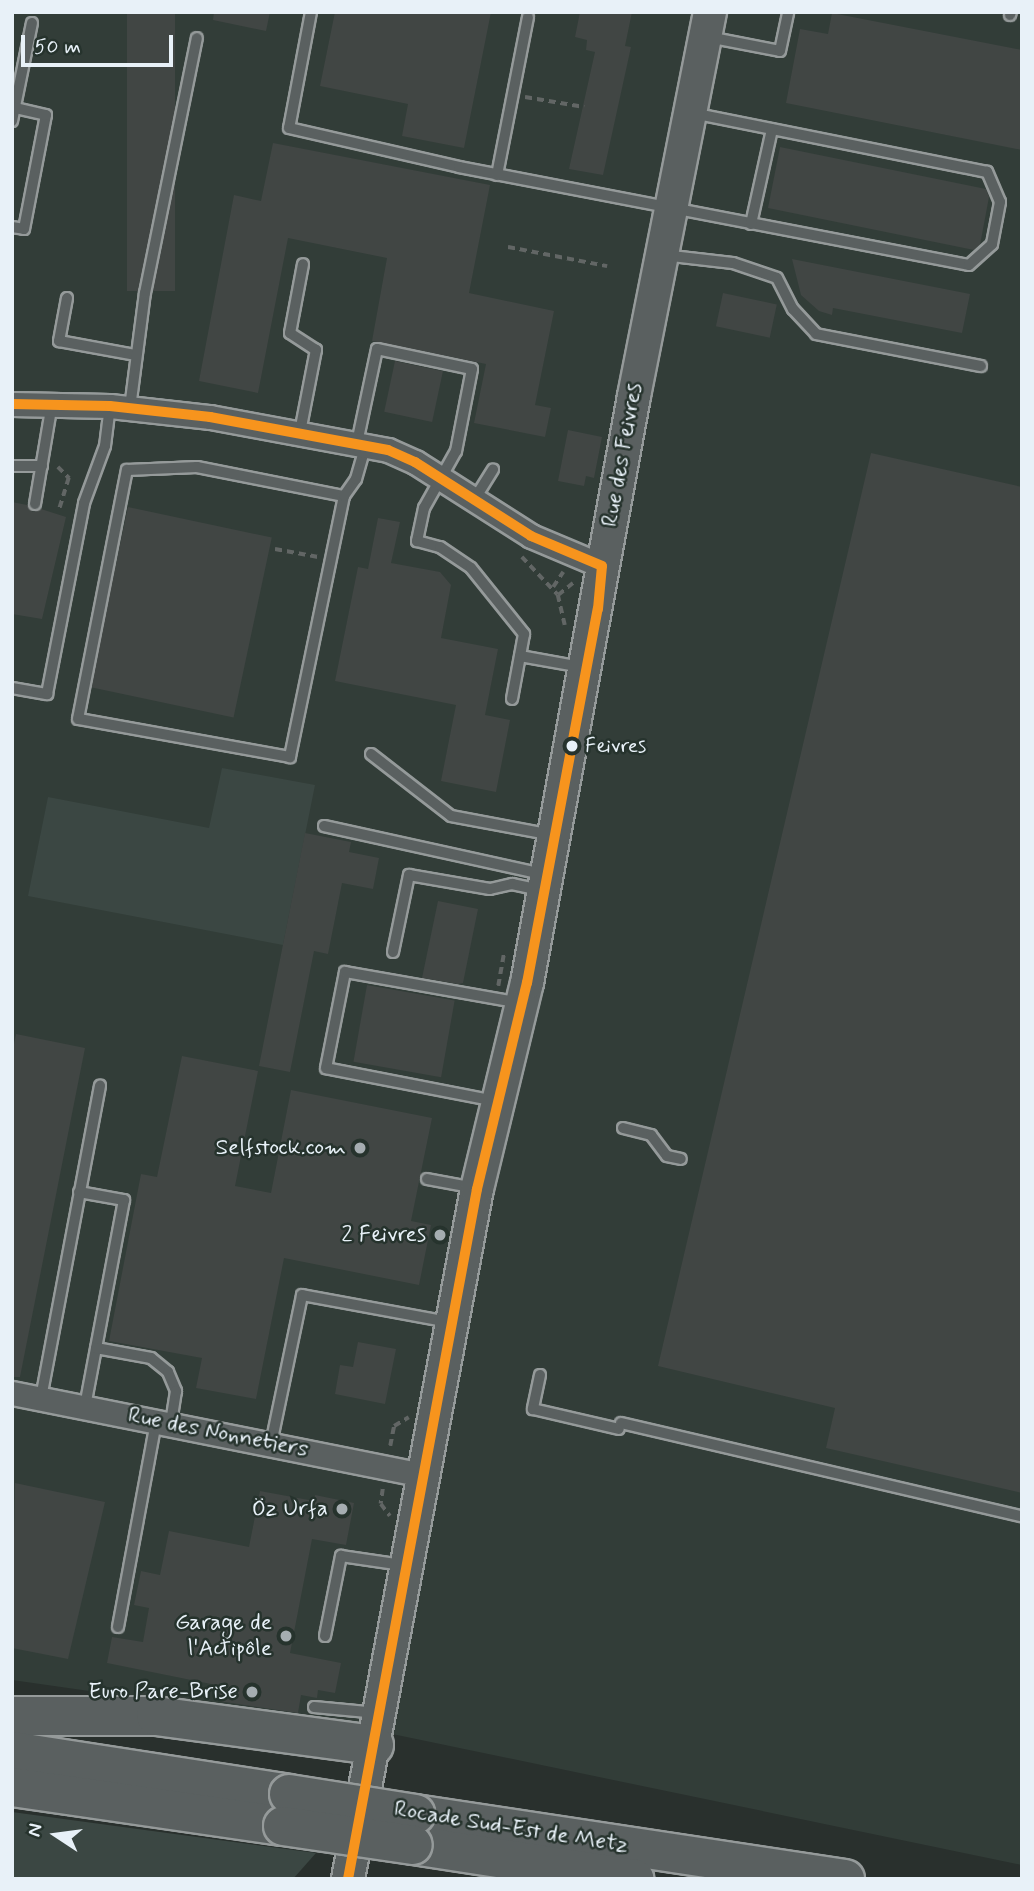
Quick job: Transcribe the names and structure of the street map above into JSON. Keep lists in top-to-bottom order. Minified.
{"streets":{"highway":["Rocade Sud-Est de Metz"],"street":["Rue des Feivres","Rue des Nonnetiers"]},"crossings":[["Rue des Feivres","Rue des Nonnetiers"]],"places":["Feivres","Selfstock.com","2 Feivres","Öz Urfa","Garage de l'Actipôle","Euro Pare-Brise"],"scale_bar":"50 m","north":"left"}
